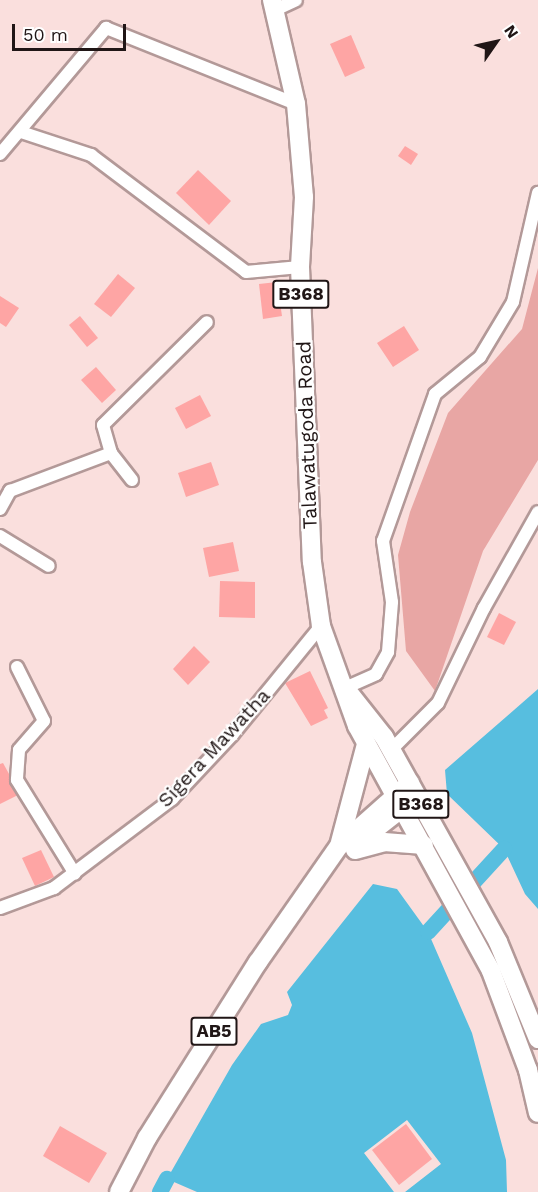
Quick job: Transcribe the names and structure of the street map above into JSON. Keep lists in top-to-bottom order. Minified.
{"streets":{"main road":["B368","Talawatugoda Road","AB5"],"street":["Sigera Mawatha"]},"crossings":[["Talawatugoda Road","Sigera Mawatha"],["Talawatugoda Road","AB5"]],"scale_bar":"50 m","north":"top right"}
